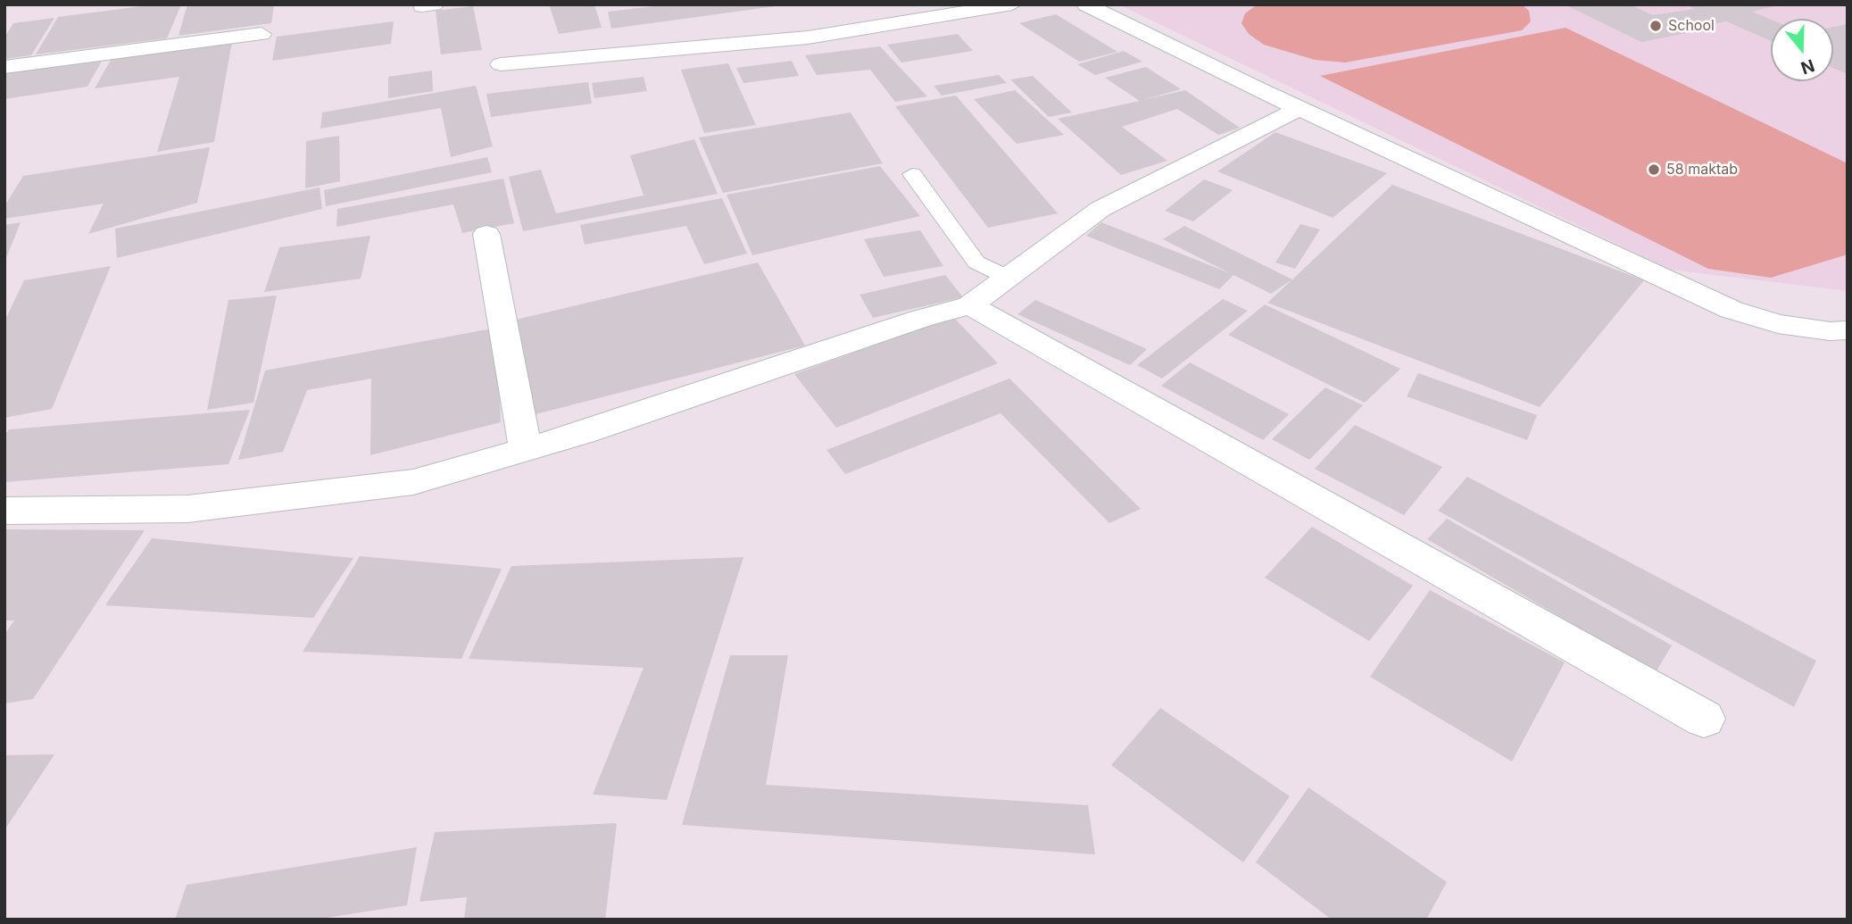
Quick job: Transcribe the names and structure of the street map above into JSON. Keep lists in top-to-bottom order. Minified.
{"places":["School","58 maktab"],"north":"bottom"}
